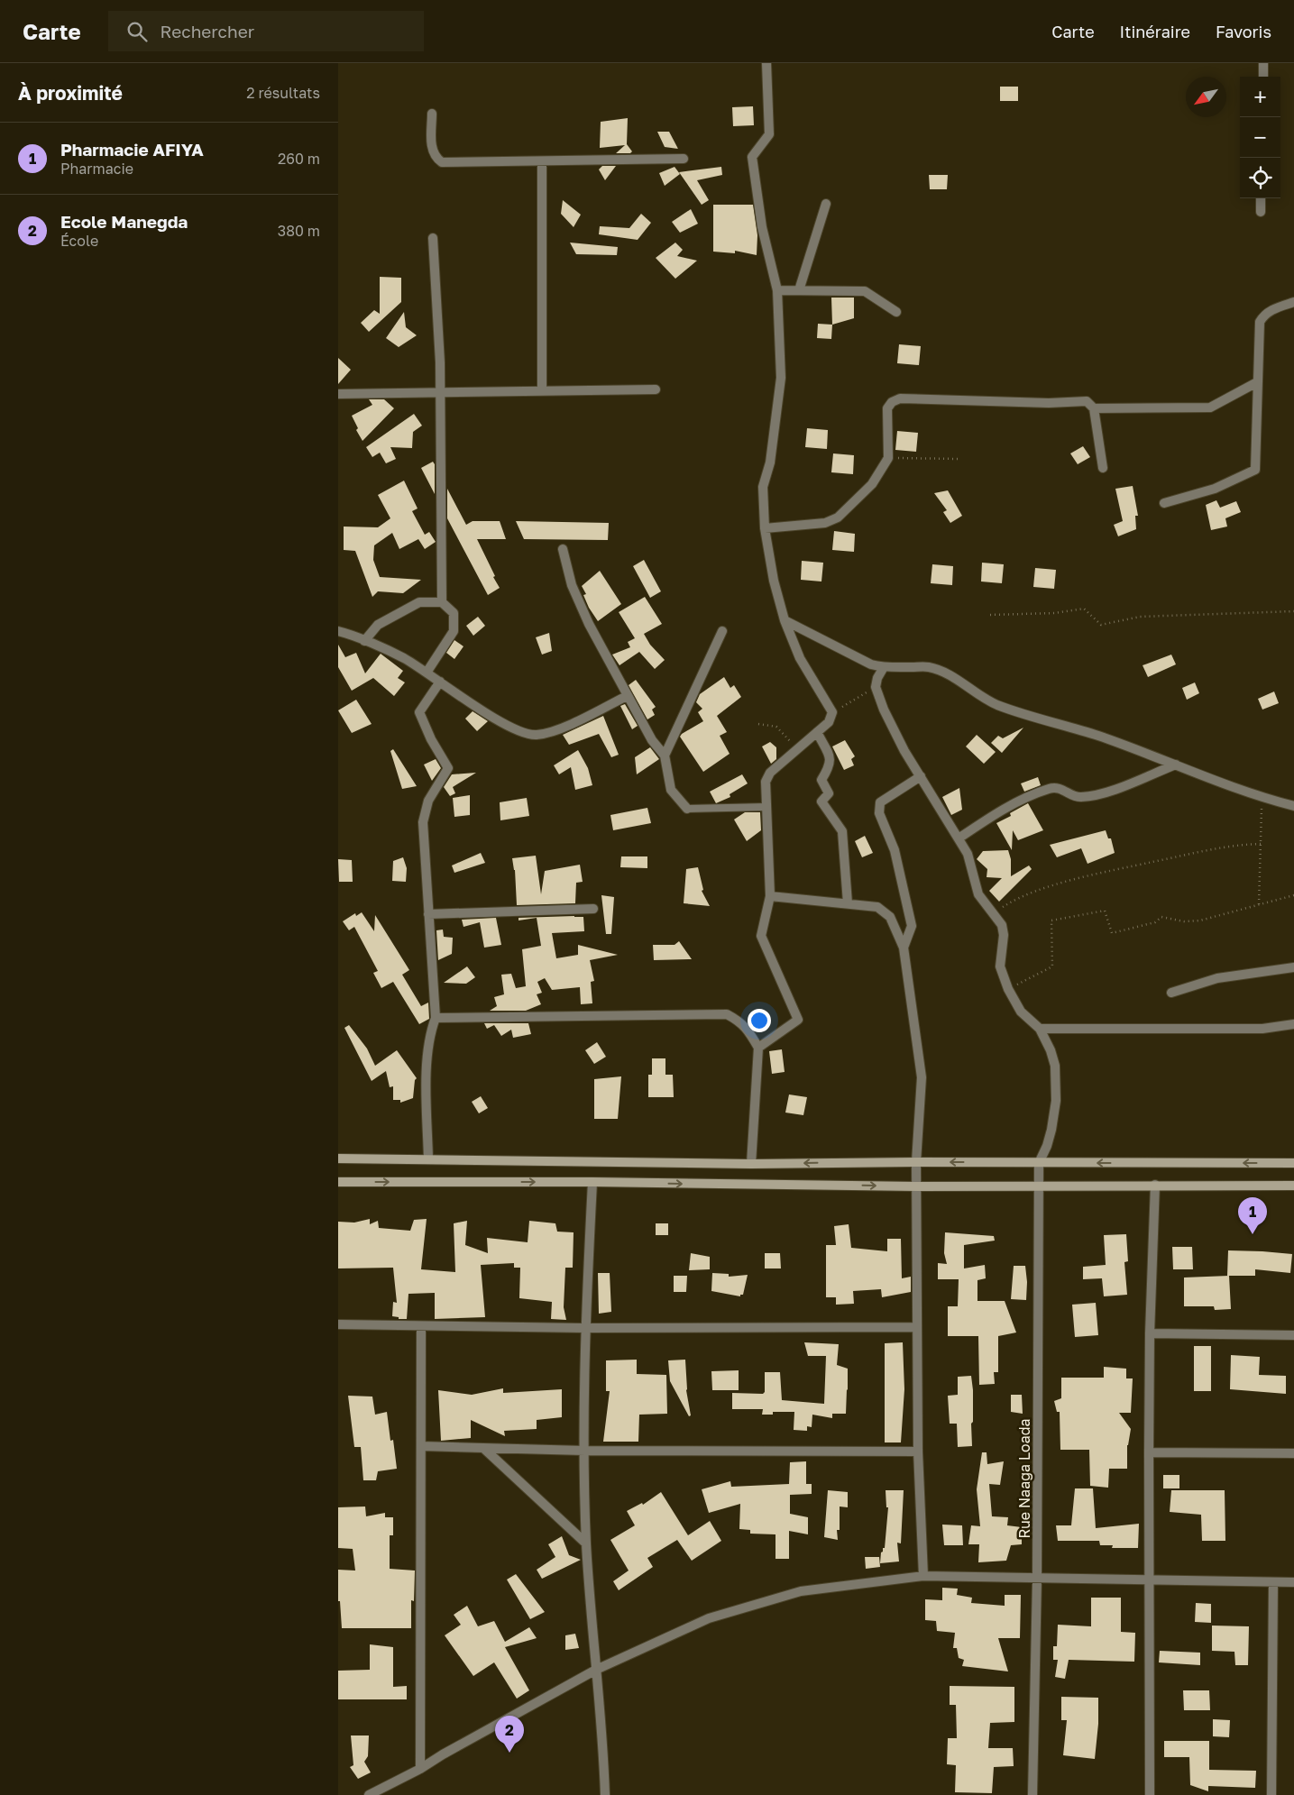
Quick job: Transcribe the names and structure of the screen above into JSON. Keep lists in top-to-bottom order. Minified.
{"streets":{"street":["Rue Naaga Loada"]},"north":"bottom left","page":{"header":"Carte","search":"Rechercher","nav":["Carte","Itinéraire","Favoris"],"heading":["À proximité","2 résultats"],"map_buttons":["+","−"],"list":[{"mark":"1","name":"Pharmacie AFIYA","note":"Pharmacie","value":"260 m"},{"mark":"2","name":"Ecole Manegda","note":"École","value":"380 m"}],"pins":["1","2"]}}
